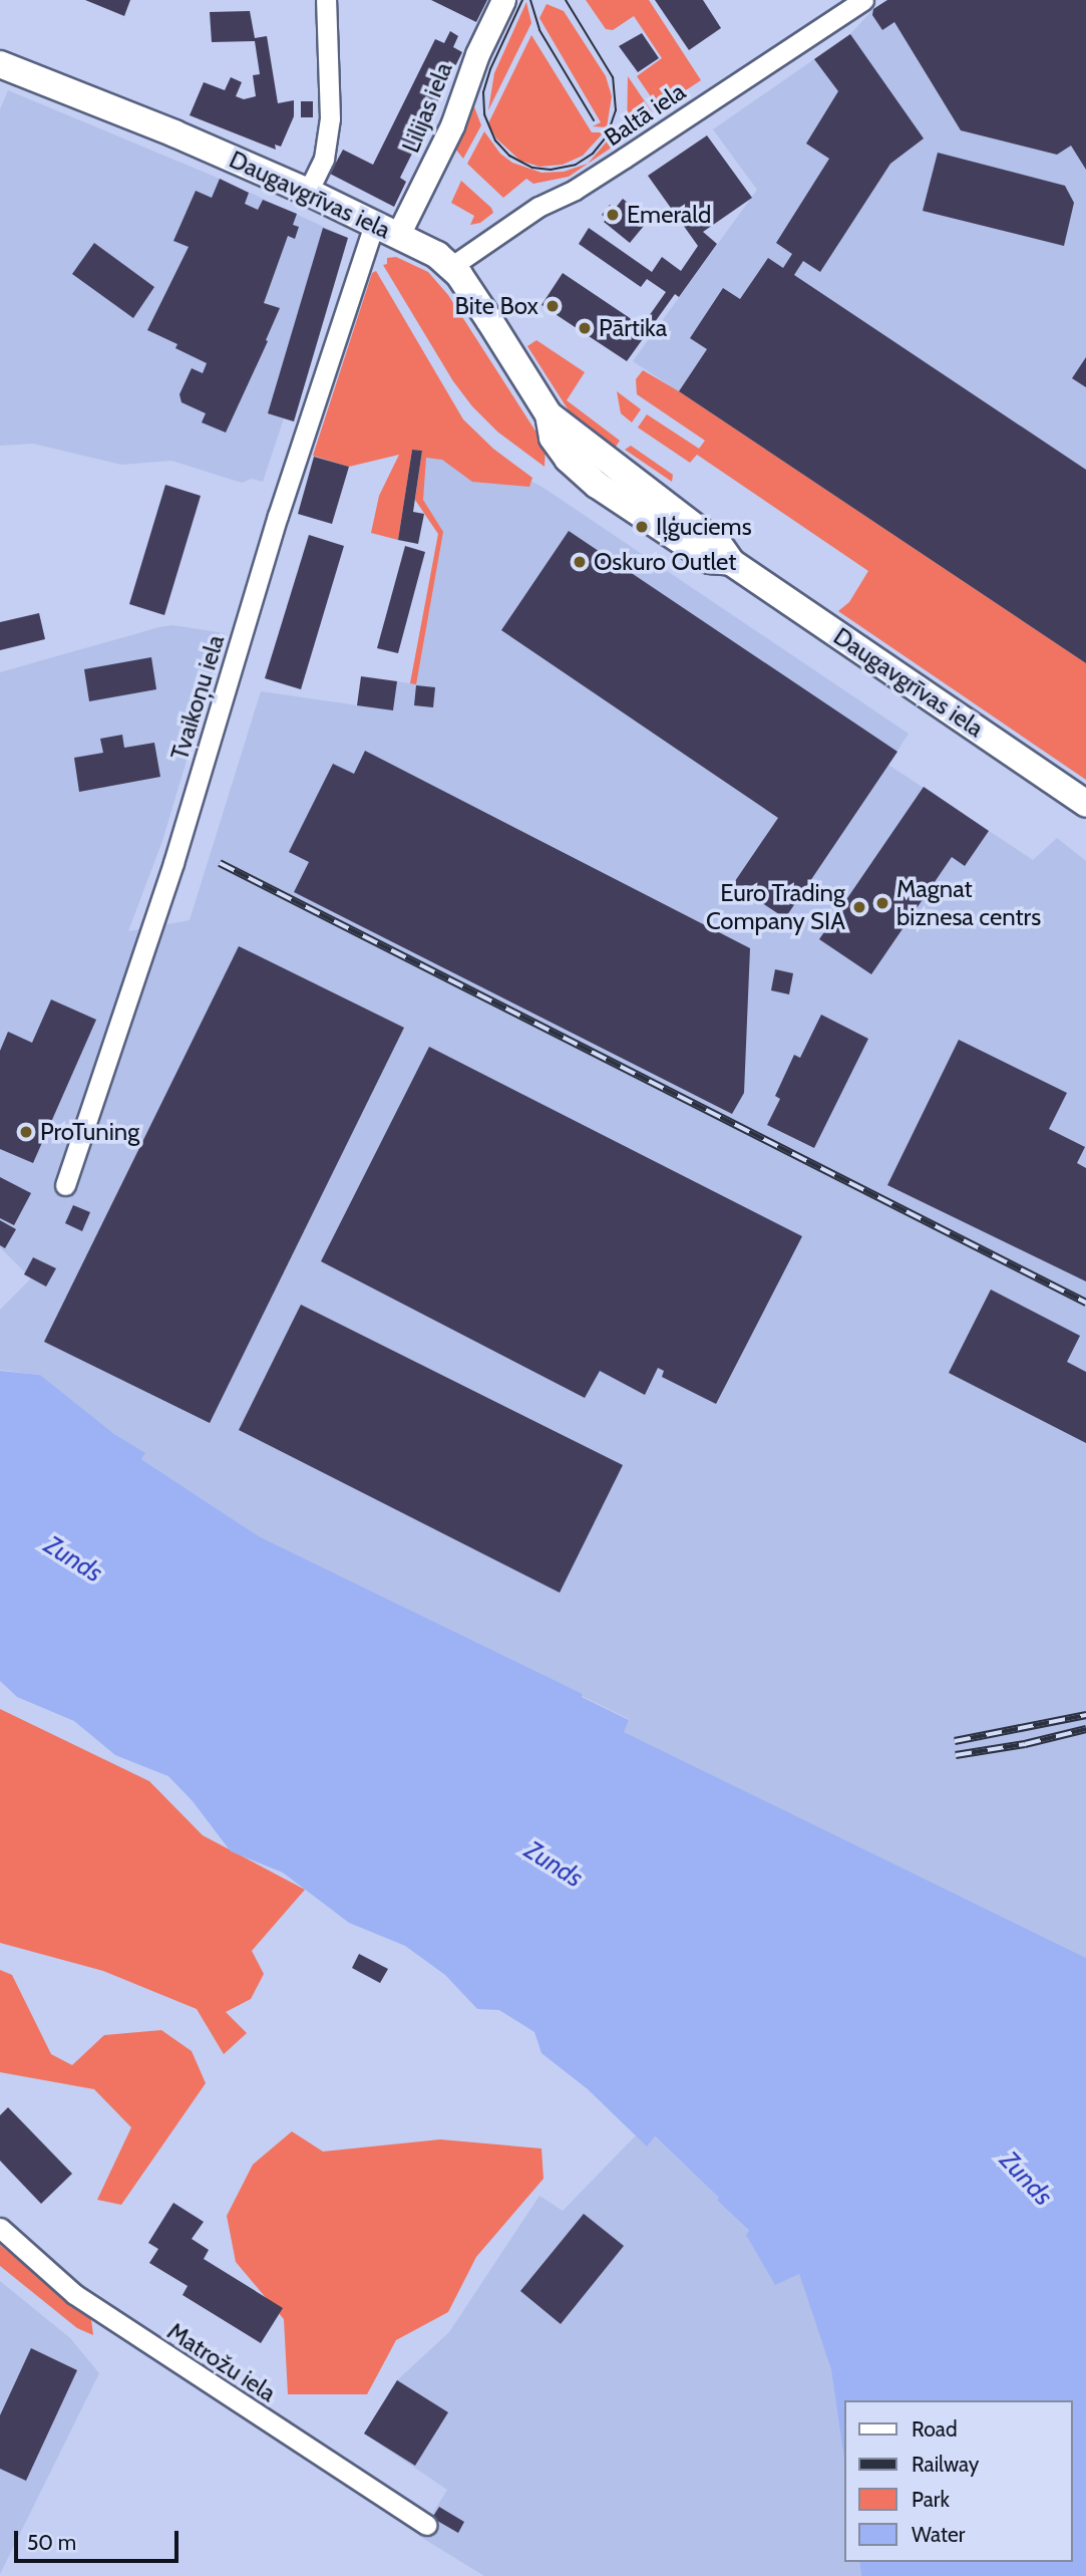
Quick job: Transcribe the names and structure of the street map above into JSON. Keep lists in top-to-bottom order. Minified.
{"streets":{"main road":["Daugavgrīvas iela"],"street":["Lilijas iela","Baltā iela","Tvaikoņu iela","Matrožu iela"]},"crossings":[["Lilijas iela","Daugavgrīvas iela"],["Baltā iela","Daugavgrīvas iela"],["Daugavgrīvas iela","Tvaikoņu iela"]],"water":["Zunds"],"places":["Emerald","Bite Box","Pārtika","Iļģuciems","Oskuro Outlet","Magnat biznesa centrs","Euro Trading Company SIA","ProTuning"],"legend":["Road","Railway","Park","Water"],"scale_bar":"50 m"}
